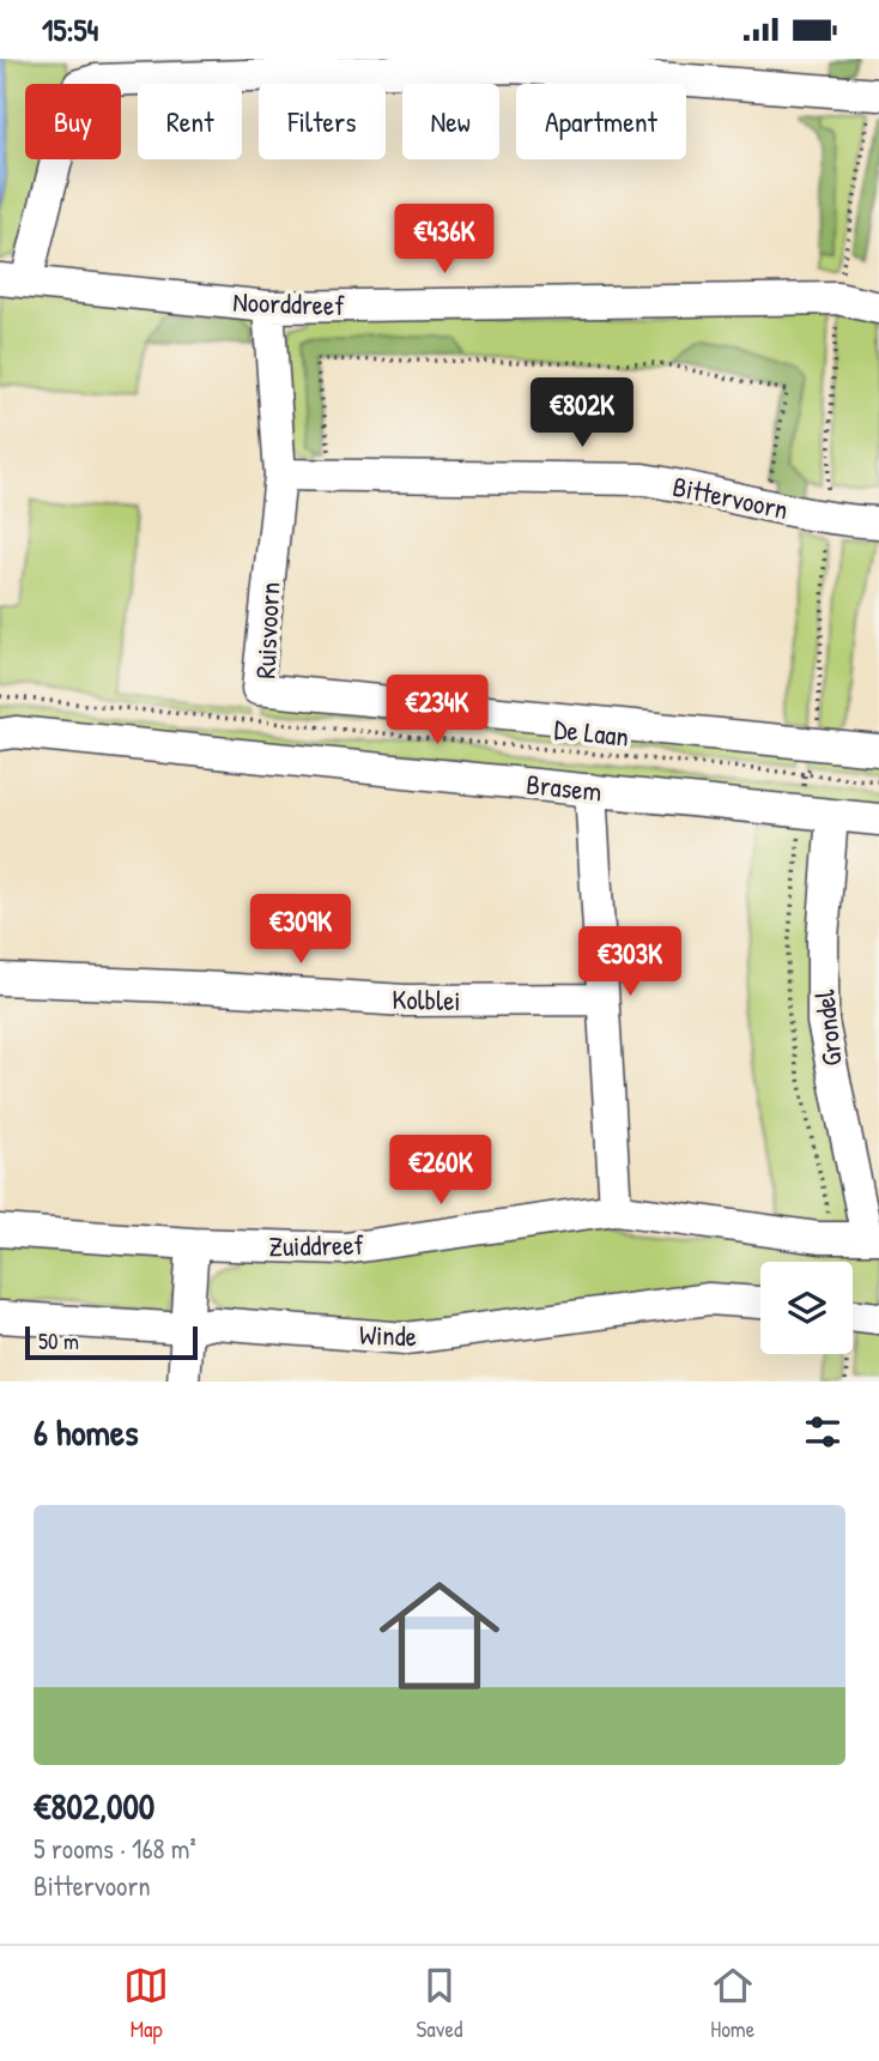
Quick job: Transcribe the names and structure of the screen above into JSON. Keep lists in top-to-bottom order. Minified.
{"streets":{"street":["Noorddreef","Bittervoorn","Ruisvoorn","Brasem","Kolblei","Grondel","Zuiddreef","Winde"],"path":["De Laan"]},"crossings":[["Noorddreef","Ruisvoorn"],["Bittervoorn","Ruisvoorn"],["Brasem","Grondel"],["Grondel","Zuiddreef"]],"scale_bar":"50 m","page":{"status":"15:54","chip":["Buy","Rent","Filters","New","Apartment"],"price":["€436K","€802K","€234K","€309K","€303K","€260K"],"scale":"50 m","heading":"6 homes","list":[{"name":"€802,000","note":"5 rooms · 168 m² · Bittervoorn"}],"tabs":["Map","Saved","Home"]}}
